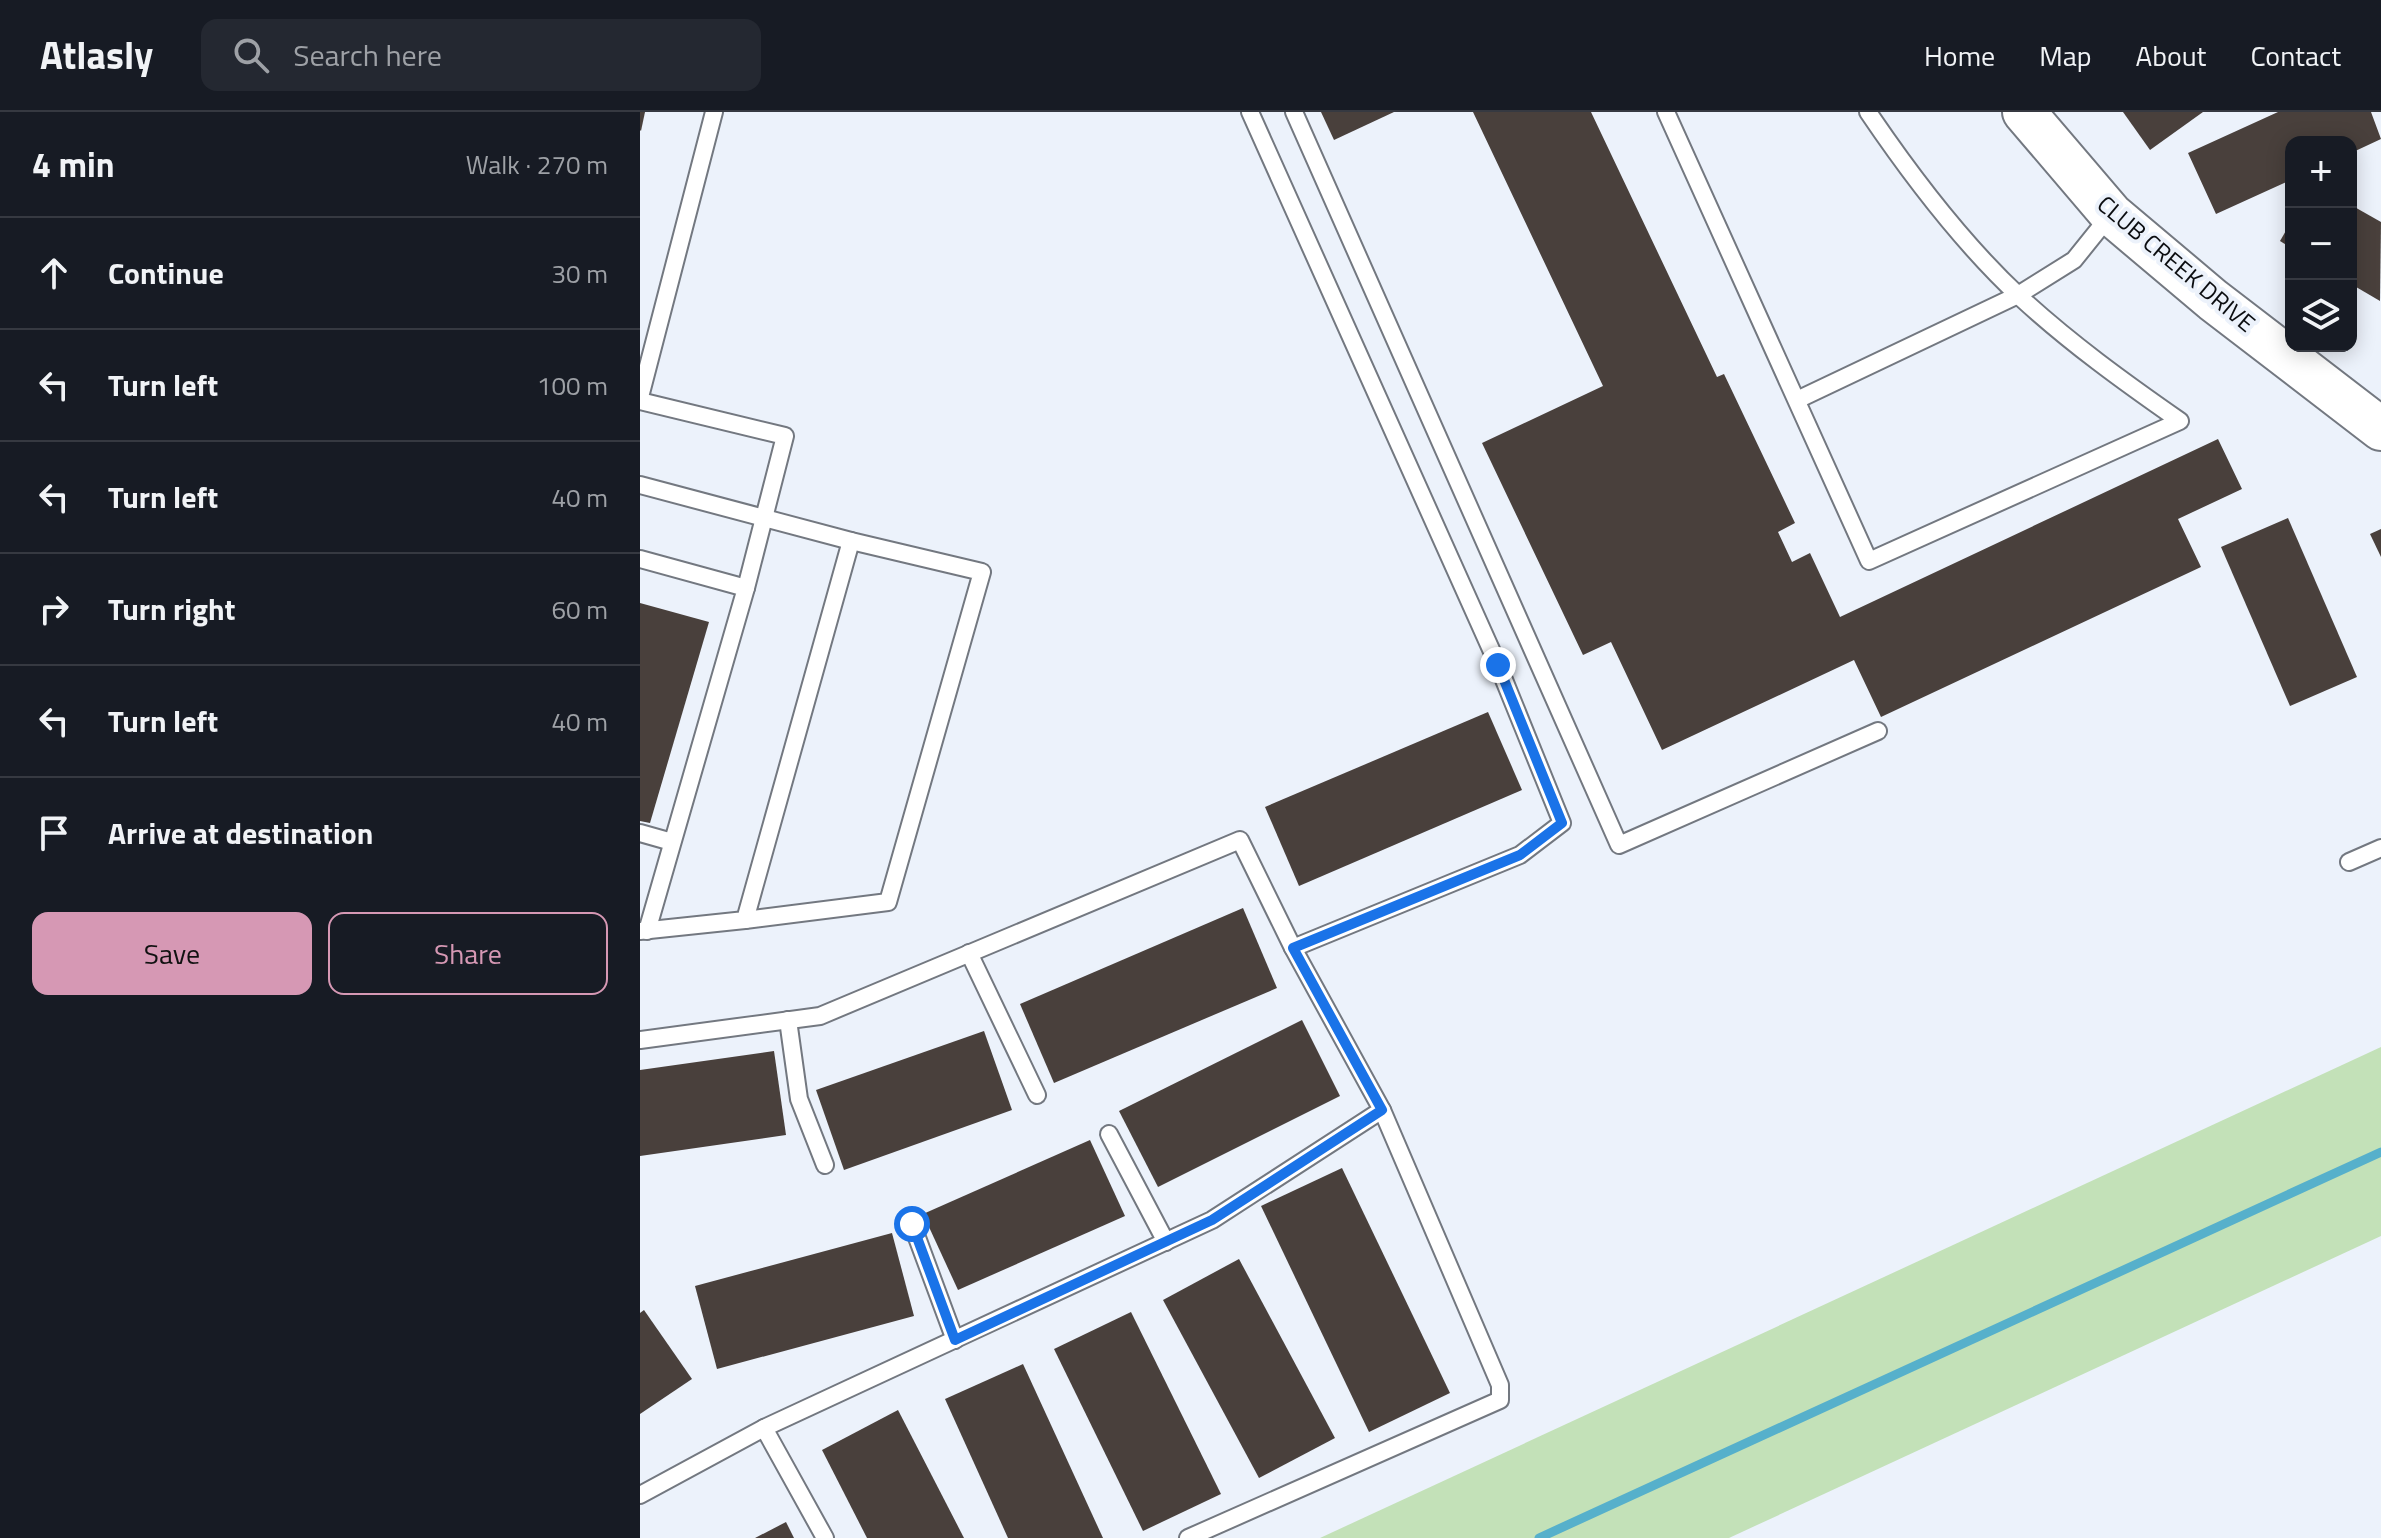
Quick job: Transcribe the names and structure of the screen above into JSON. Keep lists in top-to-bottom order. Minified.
{"streets":{"street":["CLUB CREEK DRIVE"]},"page":{"header":"Atlasly","search":"Search here","nav":["Home","Map","About","Contact"],"heading":["4 min","Walk · 270 m"],"map_buttons":["+","−"],"list":[["Continue","30 m"],["Turn left","100 m"],["Turn left","40 m"],["Turn right","60 m"],["Turn left","40 m"],"Arrive at destination"],"buttons":["Save","Share"]}}
